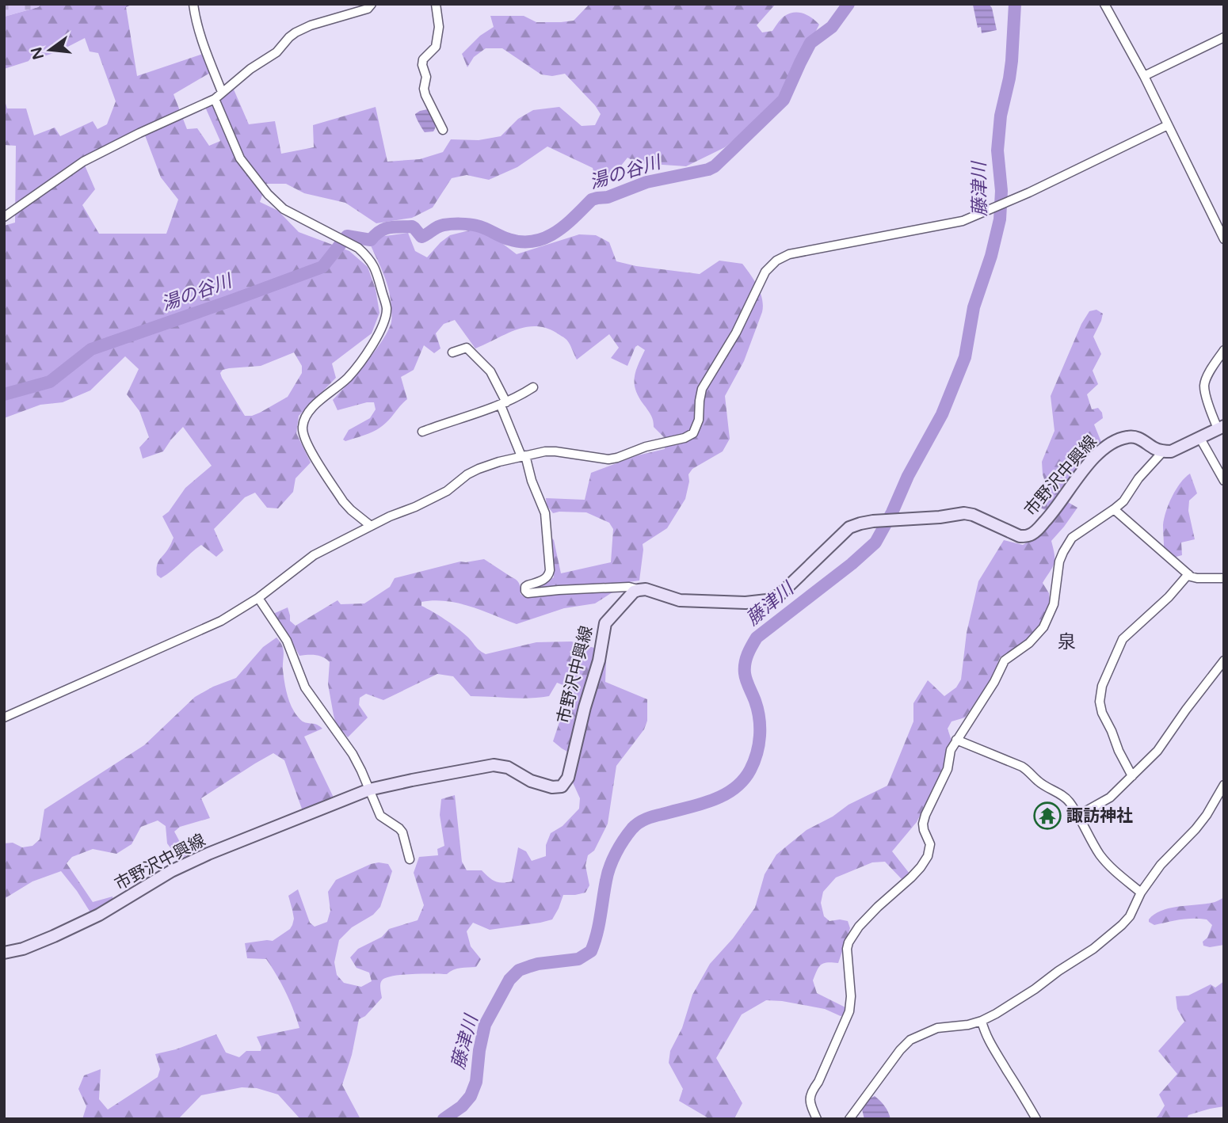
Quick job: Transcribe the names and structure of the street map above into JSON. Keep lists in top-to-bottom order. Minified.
{"streets":{"main road":["市野沢中興線"]},"districts":["泉"],"water":["湯の谷川","藤津川"],"places":{"temple":["諏訪神社"]},"north":"left"}
